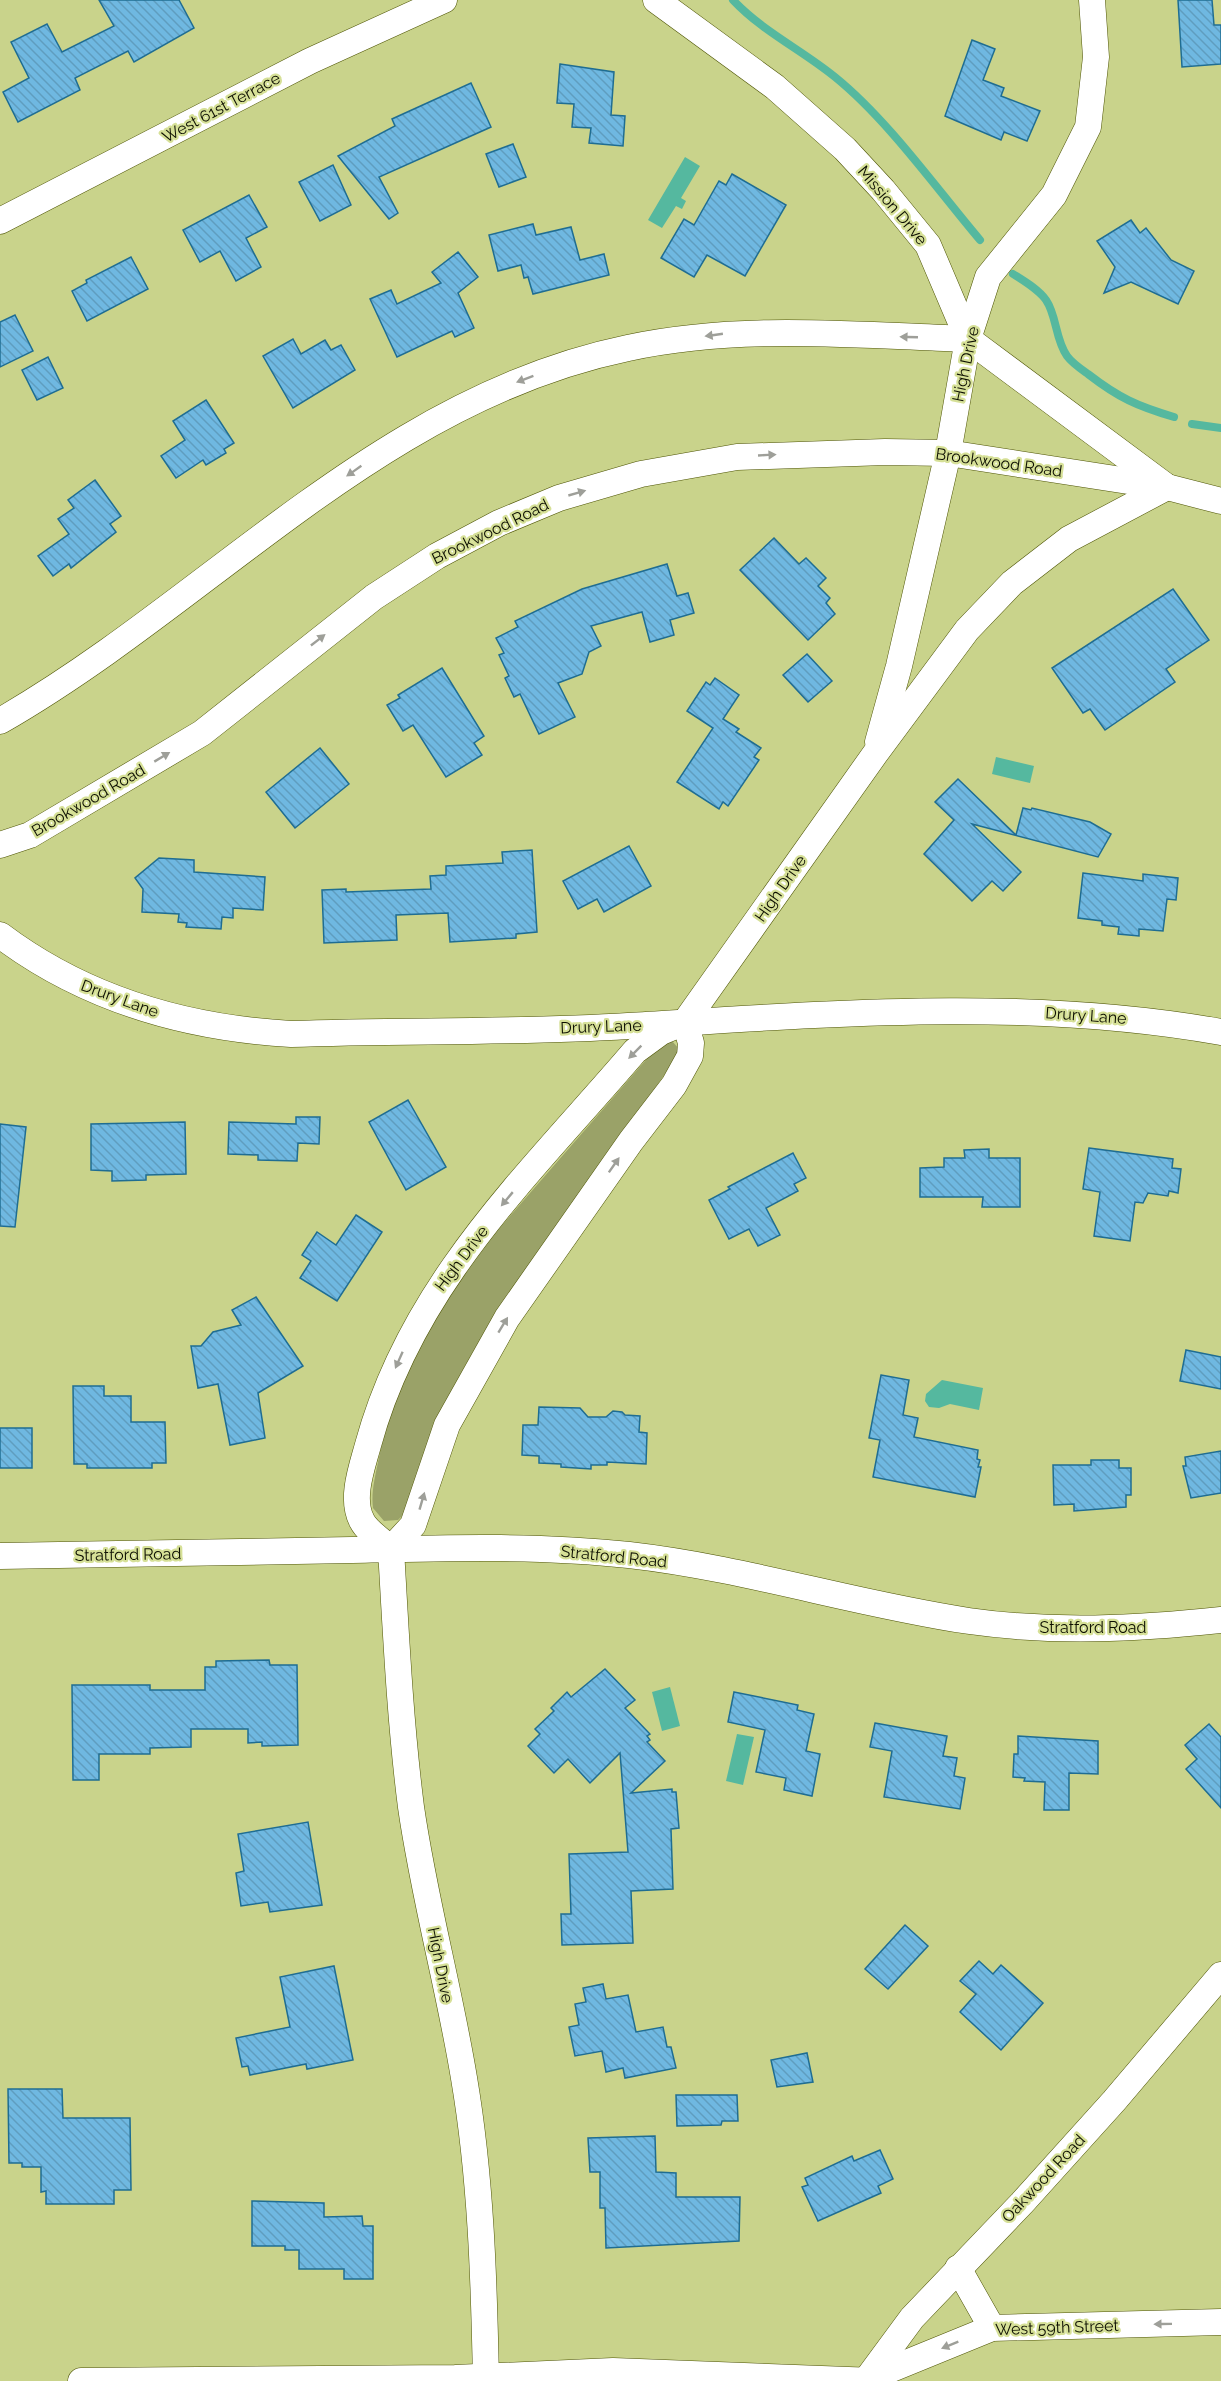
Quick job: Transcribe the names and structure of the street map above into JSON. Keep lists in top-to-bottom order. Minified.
{"streets":{"street":["West 61st Terrace","Mission Drive","High Drive","Brookwood Road","Drury Lane","Stratford Road","Oakwood Road","West 59th Street"]},"crossings":[["Mission Drive","High Drive"],["High Drive","Brookwood Road"],["High Drive","Drury Lane"],["High Drive","Stratford Road"],["High Drive","West 59th Street"],["Oakwood Road","West 59th Street"]]}
